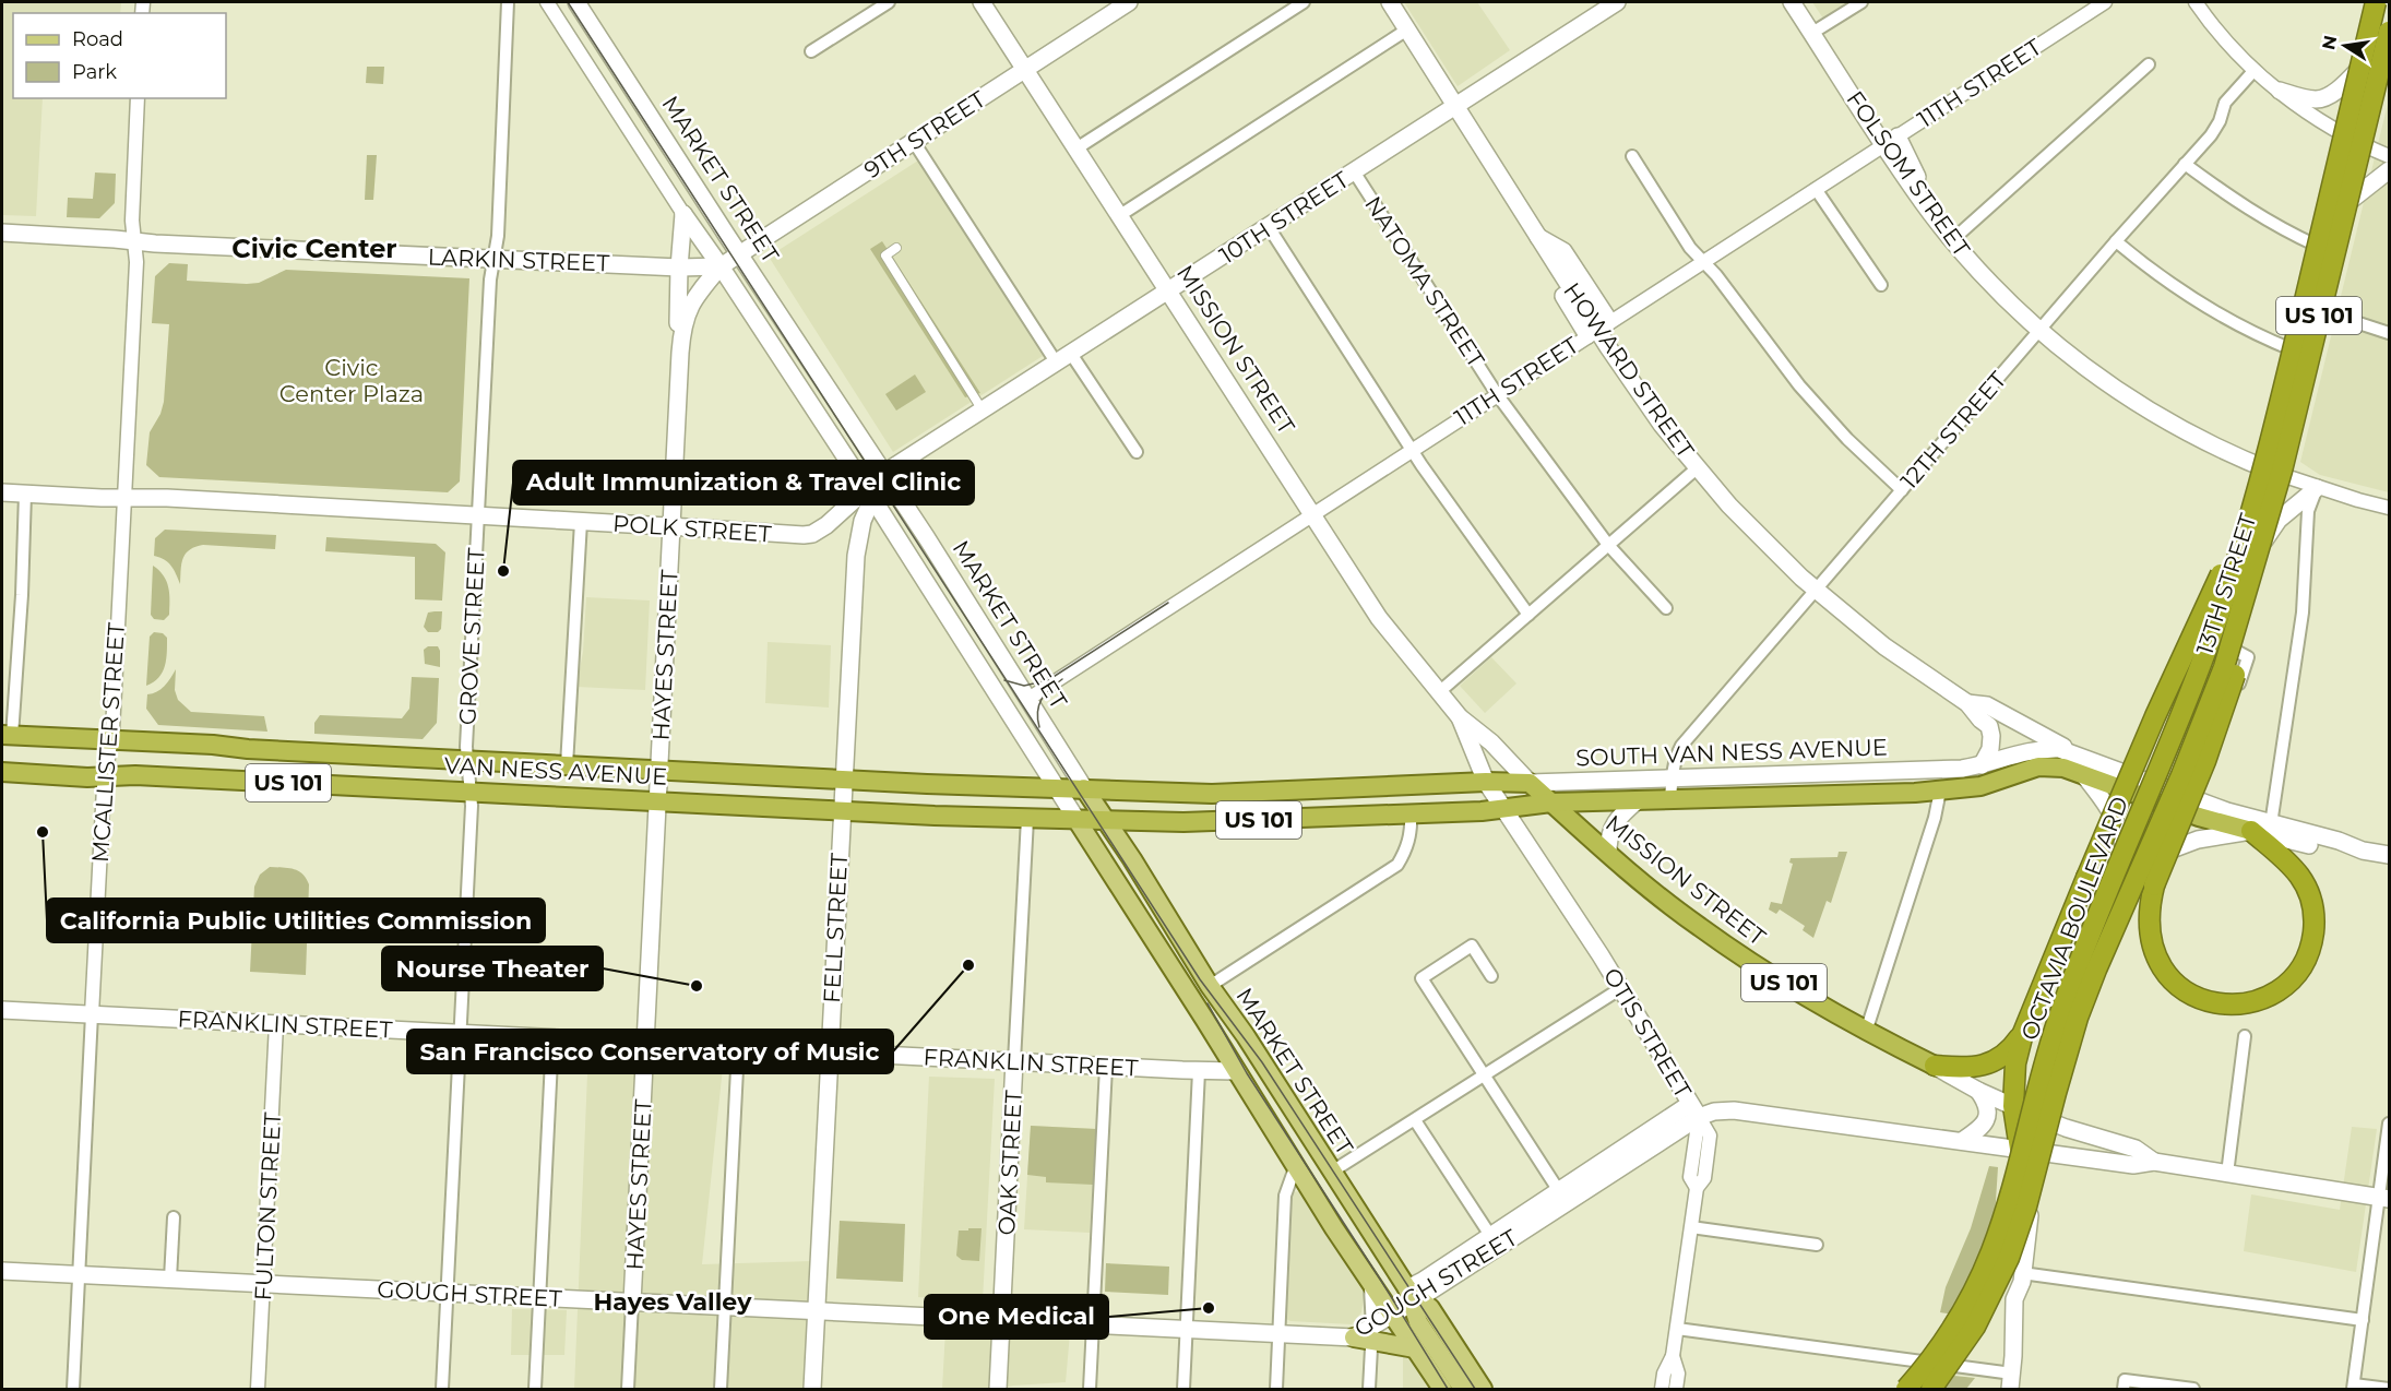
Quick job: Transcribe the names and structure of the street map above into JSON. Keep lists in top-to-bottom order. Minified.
{"streets":{"highway":["US 101","MISSION STREET","SOUTH VAN NESS AVENUE","VAN NESS AVENUE","OCTAVIA BOULEVARD"],"main road":["9TH STREET","FOLSOM STREET","MARKET STREET","10TH STREET","LARKIN STREET","HOWARD STREET","POLK STREET","13TH STREET","HAYES STREET","FELL STREET","FRANKLIN STREET","OTIS STREET","OAK STREET","GOUGH STREET"],"street":["11TH STREET","NATOMA STREET","12TH STREET","GROVE STREET","MCALLISTER STREET","FULTON STREET"]},"crossings":[["11TH STREET","FOLSOM STREET"],["11TH STREET","MARKET STREET"],["11TH STREET","NATOMA STREET"],["11TH STREET","MISSION STREET"],["11TH STREET","HOWARD STREET"],["9TH STREET","MARKET STREET"],["9TH STREET","LARKIN STREET"],["9TH STREET","MISSION STREET"],["FOLSOM STREET","12TH STREET"],["FOLSOM STREET","13TH STREET"],["MARKET STREET","10TH STREET"],["MARKET STREET","LARKIN STREET"],["MARKET STREET","POLK STREET"],["MARKET STREET","SOUTH VAN NESS AVENUE"],["MARKET STREET","VAN NESS AVENUE"],["MARKET STREET","FELL STREET"],["MARKET STREET","FRANKLIN STREET"],["MARKET STREET","GOUGH STREET"],["10TH STREET","NATOMA STREET"],["10TH STREET","MISSION STREET"],["10TH STREET","HOWARD STREET"],["10TH STREET","POLK STREET"],["LARKIN STREET","GROVE STREET"],["LARKIN STREET","MCALLISTER STREET"],["US 101","MISSION STREET"],["US 101","13TH STREET"],["US 101","SOUTH VAN NESS AVENUE"],["US 101","OCTAVIA BOULEVARD"],["MISSION STREET","13TH STREET"],["MISSION STREET","SOUTH VAN NESS AVENUE"],["MISSION STREET","OTIS STREET"],["HOWARD STREET","12TH STREET"],["HOWARD STREET","SOUTH VAN NESS AVENUE"],["12TH STREET","SOUTH VAN NESS AVENUE"],["POLK STREET","GROVE STREET"],["POLK STREET","HAYES STREET"],["POLK STREET","MCALLISTER STREET"],["POLK STREET","FELL STREET"],["13TH STREET","SOUTH VAN NESS AVENUE"],["GROVE STREET","VAN NESS AVENUE"],["GROVE STREET","FRANKLIN STREET"],["GROVE STREET","GOUGH STREET"],["HAYES STREET","VAN NESS AVENUE"],["HAYES STREET","FRANKLIN STREET"],["HAYES STREET","GOUGH STREET"],["MCALLISTER STREET","VAN NESS AVENUE"],["MCALLISTER STREET","FRANKLIN STREET"],["MCALLISTER STREET","GOUGH STREET"],["SOUTH VAN NESS AVENUE","VAN NESS AVENUE"],["SOUTH VAN NESS AVENUE","OTIS STREET"],["VAN NESS AVENUE","FELL STREET"],["VAN NESS AVENUE","OAK STREET"],["FELL STREET","FRANKLIN STREET"],["FELL STREET","GOUGH STREET"],["FRANKLIN STREET","OAK STREET"],["FRANKLIN STREET","FULTON STREET"],["OTIS STREET","GOUGH STREET"],["OAK STREET","GOUGH STREET"],["FULTON STREET","GOUGH STREET"]],"districts":["Civic Center","Hayes Valley"],"parks":["Civic Center Plaza"],"places":["Adult Immunization & Travel Clinic","California Public Utilities Commission","San Francisco Conservatory of Music","Nourse Theater","One Medical"],"legend":["Road","Park"],"north":"left"}
